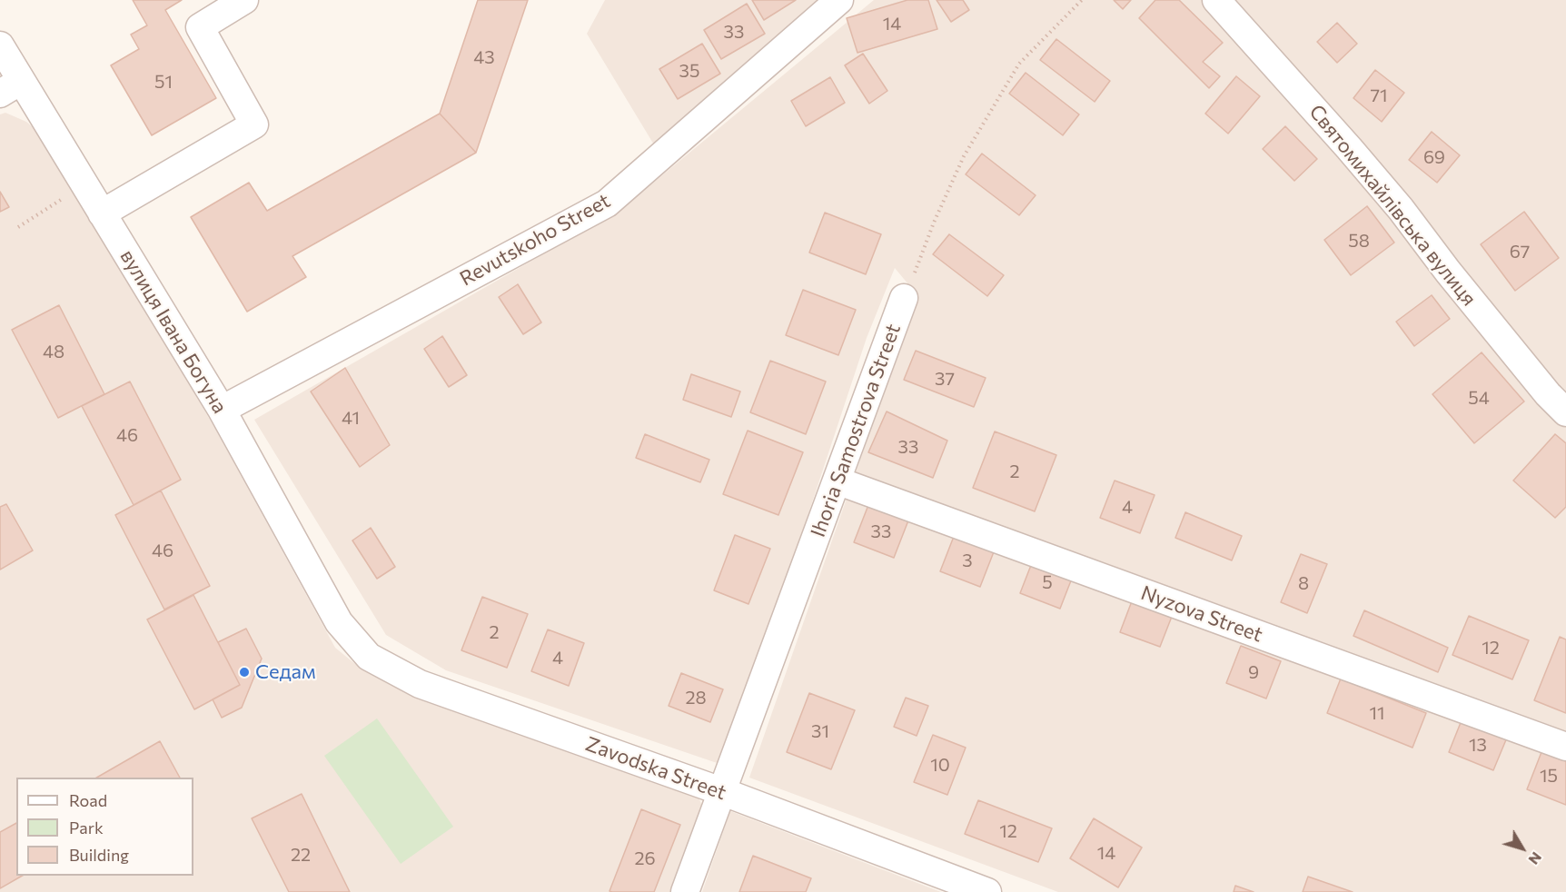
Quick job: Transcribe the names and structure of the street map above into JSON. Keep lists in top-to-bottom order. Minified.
{"streets":{"street":["Святомихайлівська вулиця","Revutskoho Street","вулиця Івана Богуна","Ihoria Samostrova Street","Nyzova Street","Zavodska Street"]},"crossings":[["Revutskoho Street","вулиця Івана Богуна"],["вулиця Івана Богуна","Zavodska Street"],["Ihoria Samostrova Street","Nyzova Street"],["Ihoria Samostrova Street","Zavodska Street"]],"places":["Седам"],"house_numbers":["14","33","43","35","51","71","69","58","67","48","37","54","41","46","33","2","4","33","46","3","5","8","2","12","4","9","28","11","31","13","10","15","12","14","22","26"],"legend":["Road","Park","Building"],"north":"bottom right"}
